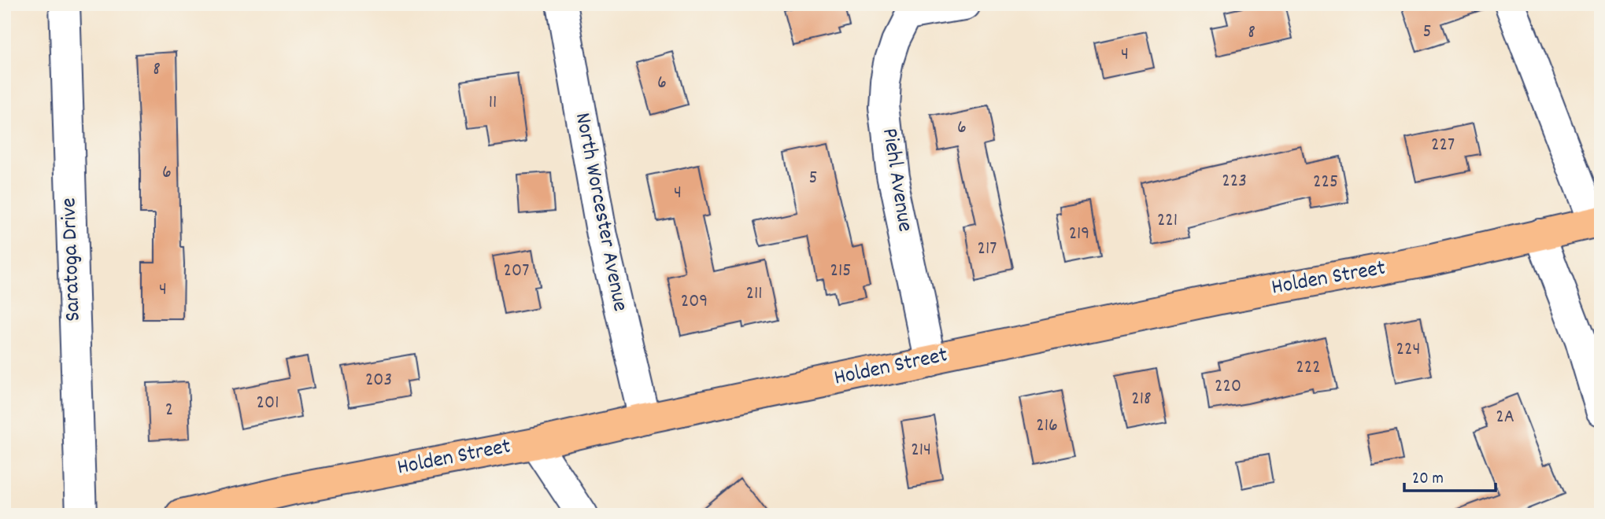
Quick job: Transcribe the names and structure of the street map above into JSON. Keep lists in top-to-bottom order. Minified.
{"streets":{"main road":["Holden Street"],"street":["Piehl Avenue","North Worcester Avenue","Saratoga Drive"]},"crossings":[["Piehl Avenue","Holden Street"],["North Worcester Avenue","Holden Street"]],"house_numbers":["5","8","4","8","6","11","6","227","6","5","223","225","4","221","219","217","207","215","4","211","209","224","222","203","220","218","201","2","2A","216","214"],"scale_bar":"20 m"}
